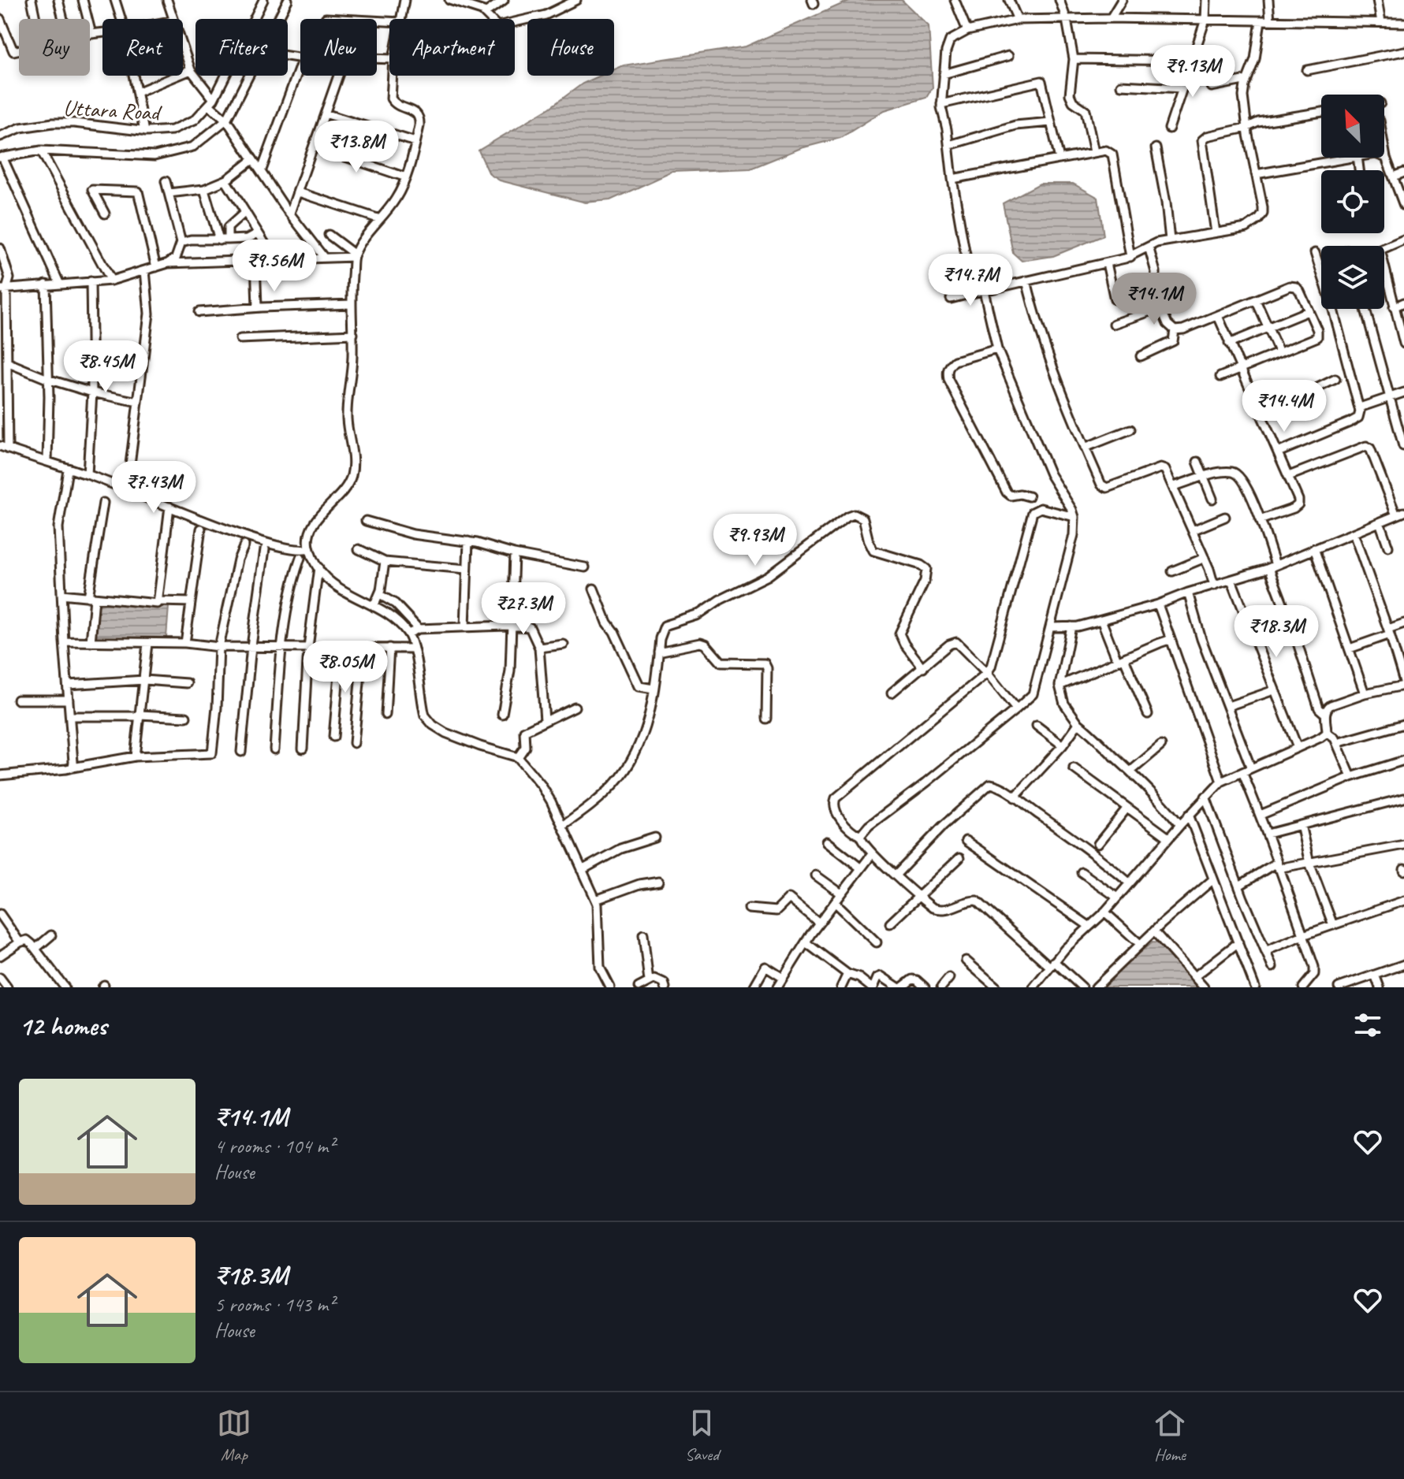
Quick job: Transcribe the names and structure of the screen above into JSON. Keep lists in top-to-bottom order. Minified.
{"streets":{"street":["Uttara Road"]},"north":"top left","page":{"chip":["Buy","Rent","Filters","New","Apartment","House"],"price":["₹9.13M","₹13.8M","₹9.56M","₹14.7M","₹14.1M","₹8.45M","₹14.4M","₹7.43M","₹9.93M","₹27.3M","₹18.3M","₹8.05M"],"heading":"12 homes","list":[{"name":"₹14.1M","note":"4 rooms · 104 m² · House"},{"name":"₹18.3M","note":"5 rooms · 143 m² · House"}],"tabs":["Map","Saved","Home"]}}
